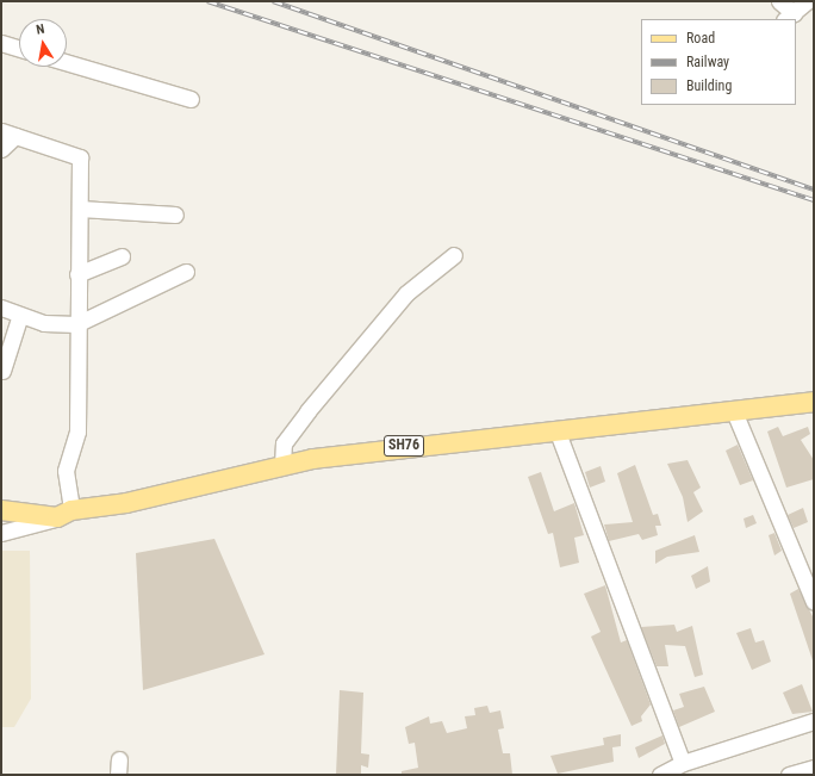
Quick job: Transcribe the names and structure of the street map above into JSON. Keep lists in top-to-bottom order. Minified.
{"streets":{"main road":["SH76"]},"legend":["Road","Railway","Building"],"north":"top"}
